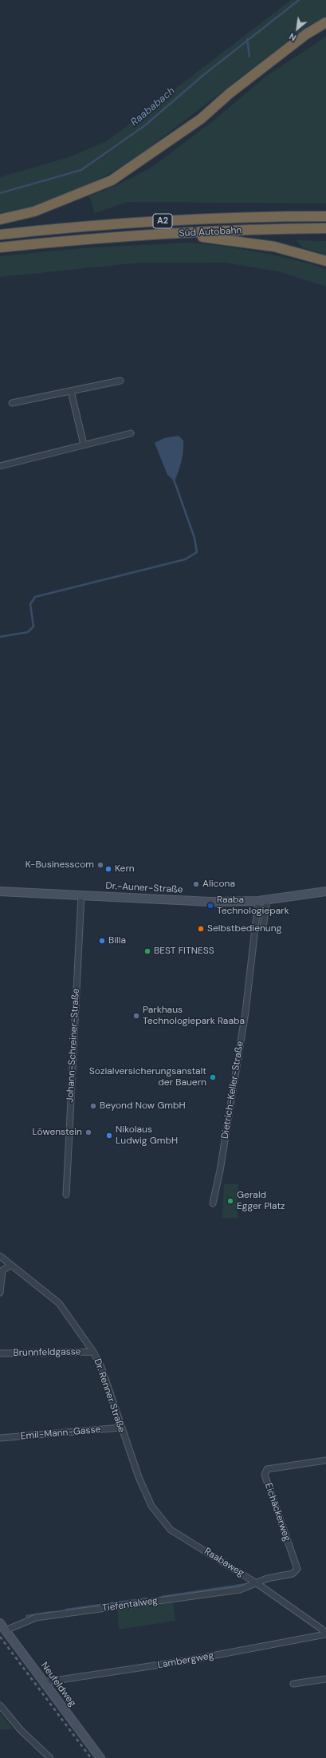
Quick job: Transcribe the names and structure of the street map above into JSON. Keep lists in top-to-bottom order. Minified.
{"streets":{"highway":["A2","Süd Autobahn"],"main road":["Dr.-Auner-Straße","Neufeldweg"],"street":["Johann-Schreiner-Straße","Dietrich-Keller-Straße","Brunnfeldgasse","Dr. Renner Straße","Emil-Mann-Gasse","Eichäckerweg","Raabaweg","Tiefentalweg","Lambergweg"]},"crossings":[["Dr.-Auner-Straße","Johann-Schreiner-Straße"],["Dr.-Auner-Straße","Dietrich-Keller-Straße"],["Brunnfeldgasse","Dr. Renner Straße"],["Dr. Renner Straße","Emil-Mann-Gasse"],["Dr. Renner Straße","Raabaweg"],["Eichäckerweg","Raabaweg"],["Eichäckerweg","Tiefentalweg"],["Raabaweg","Tiefentalweg"],["Raabaweg","Lambergweg"],["Tiefentalweg","Neufeldweg"],["Lambergweg","Neufeldweg"]],"water":["Raababach"],"places":["K-Businesscom","Kern","Alicona","Raaba Technologiepark","Selbstbedienung","Billa","BEST FITNESS","Parkhaus Technologiepark Raaba","Sozialversicherungsanstalt der Bauern","Beyond Now GmbH","Löwenstein","Nikolaus Ludwig GmbH","Gerald Egger Platz"],"north":"bottom left"}
